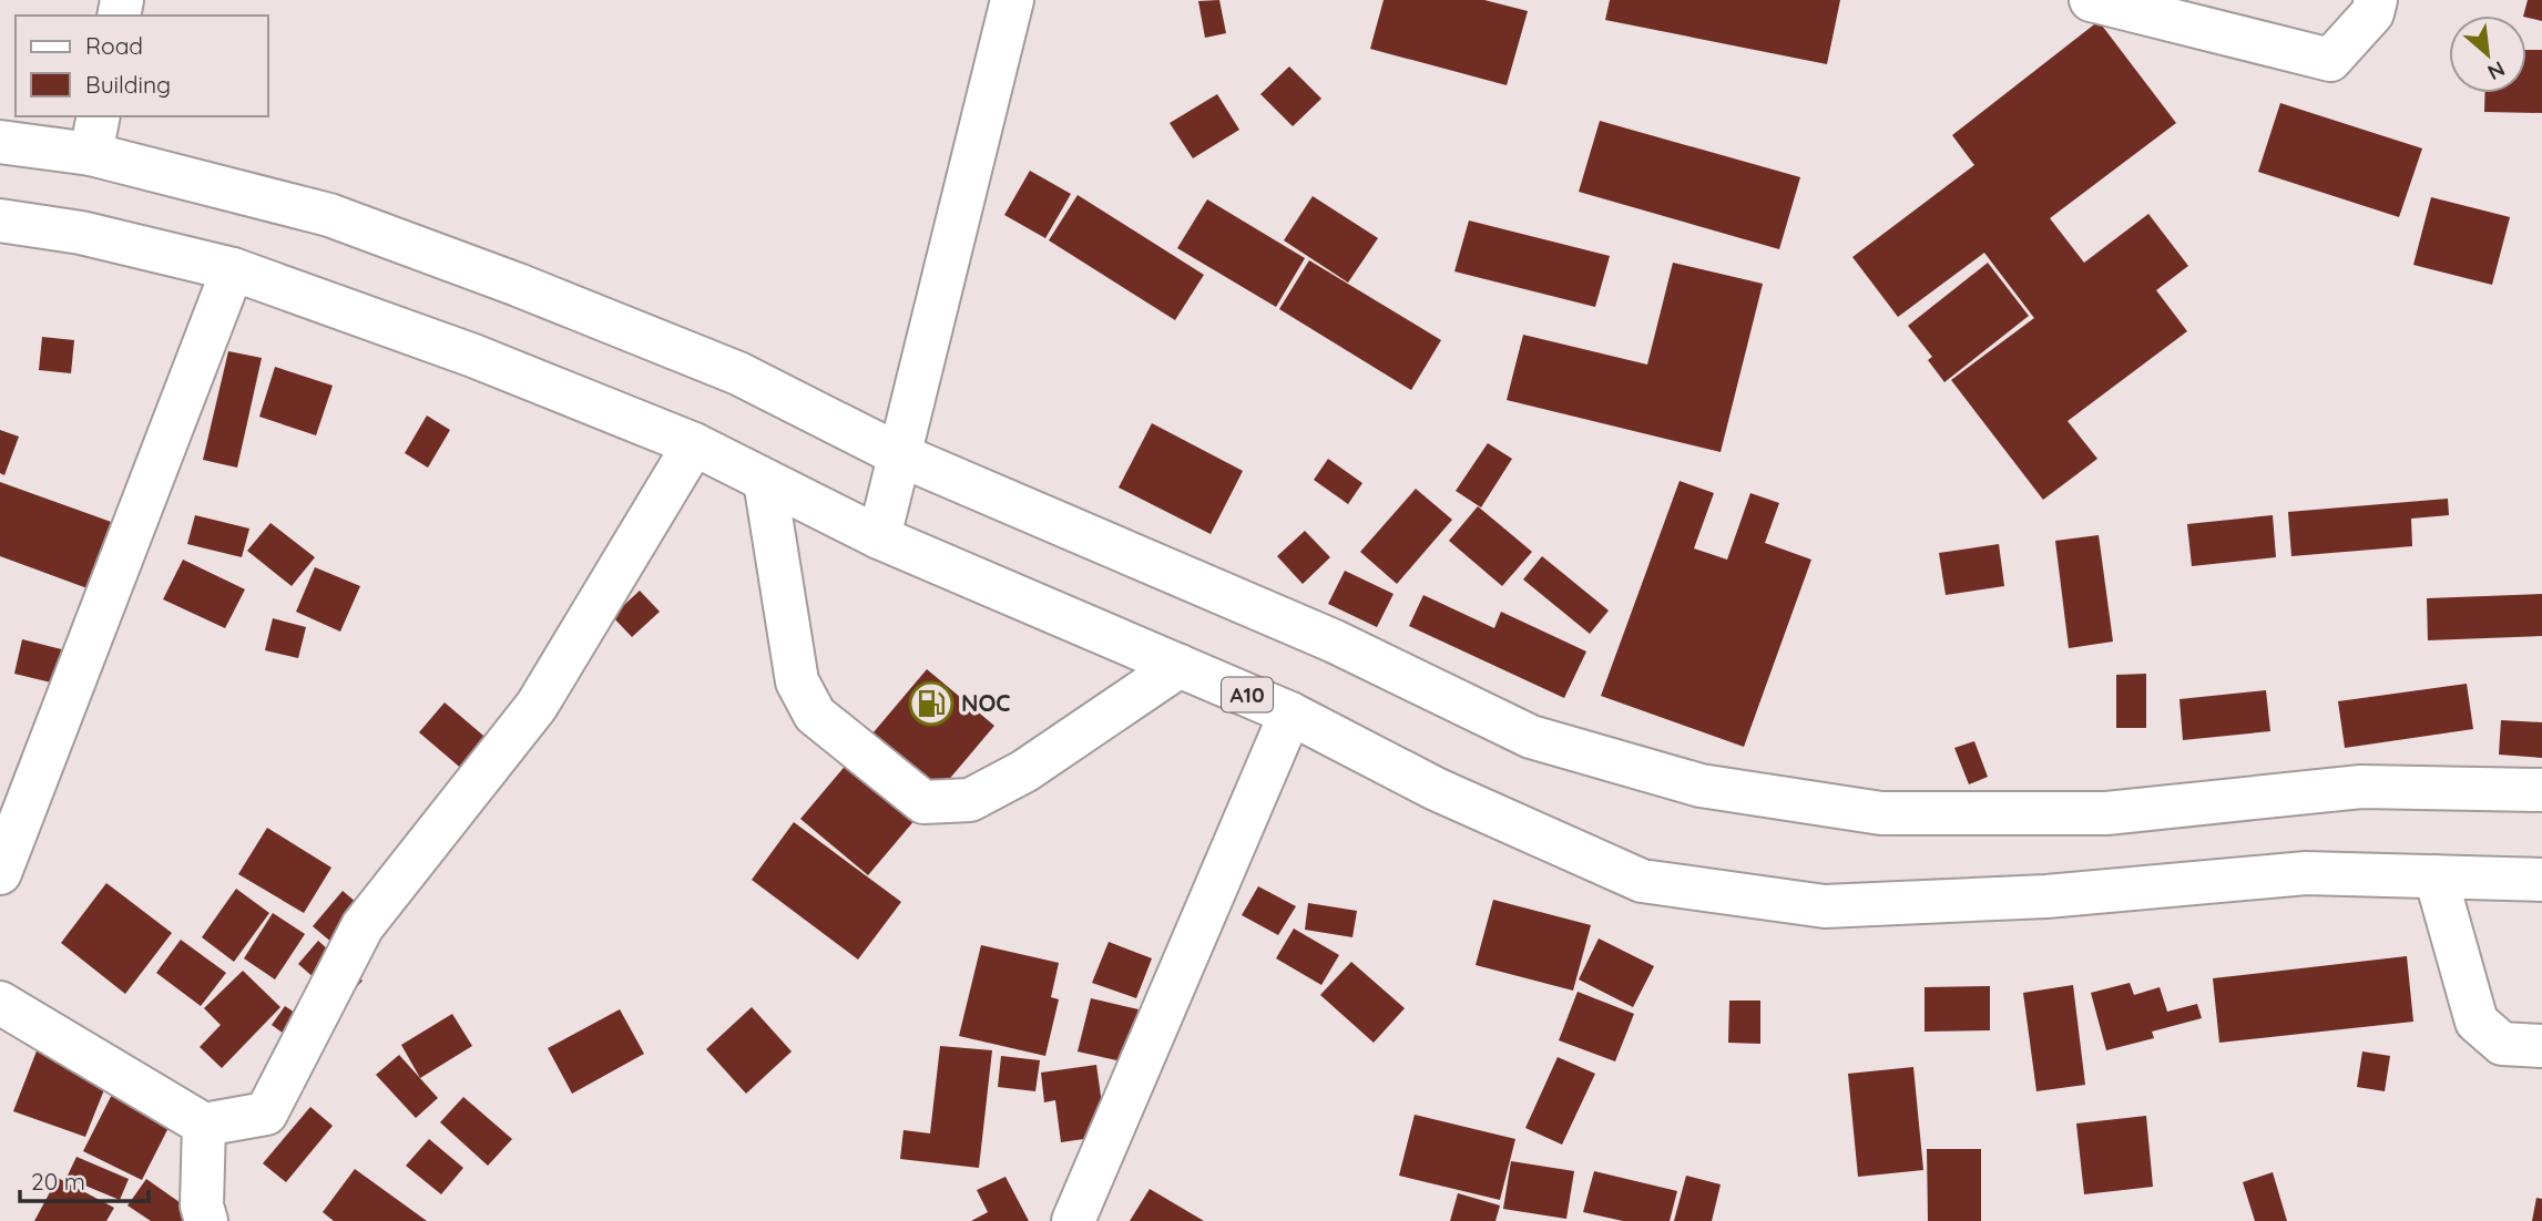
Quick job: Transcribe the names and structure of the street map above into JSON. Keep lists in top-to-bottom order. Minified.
{"streets":{"main road":["A10"]},"places":{"fuel station":["NOC"]},"legend":["Road","Building"],"scale_bar":"20 m","north":"bottom right"}
